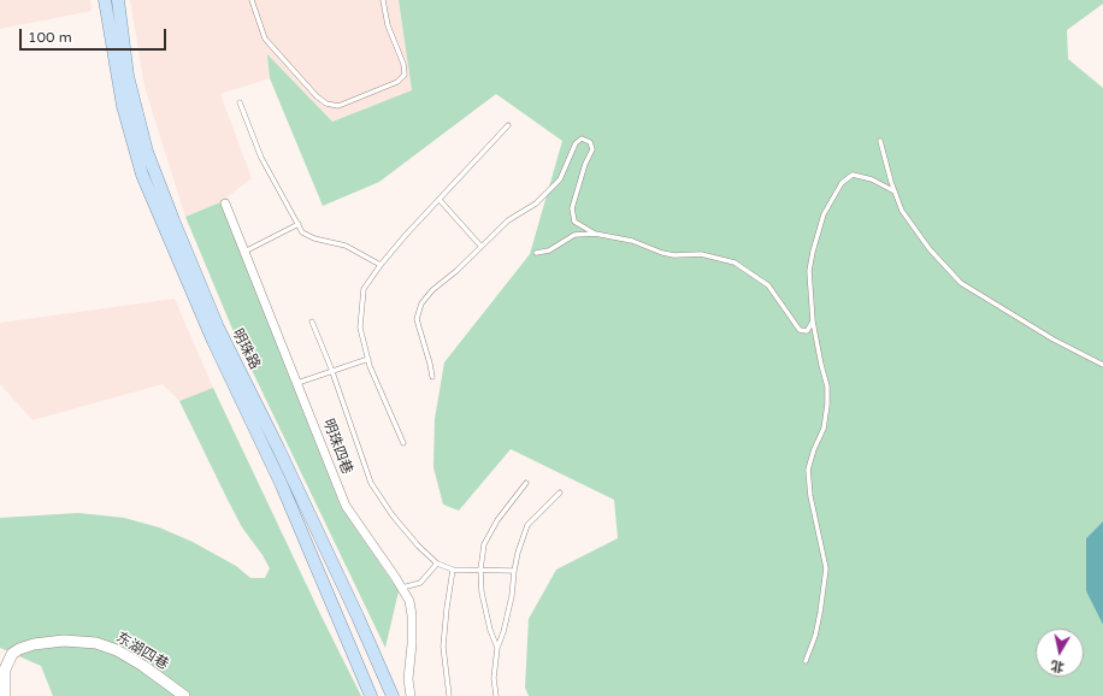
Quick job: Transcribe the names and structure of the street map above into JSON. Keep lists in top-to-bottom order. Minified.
{"streets":{"main road":["明珠路"],"street":["明珠四巷","东湖四巷"]},"scale_bar":"100 m","north":"bottom"}
